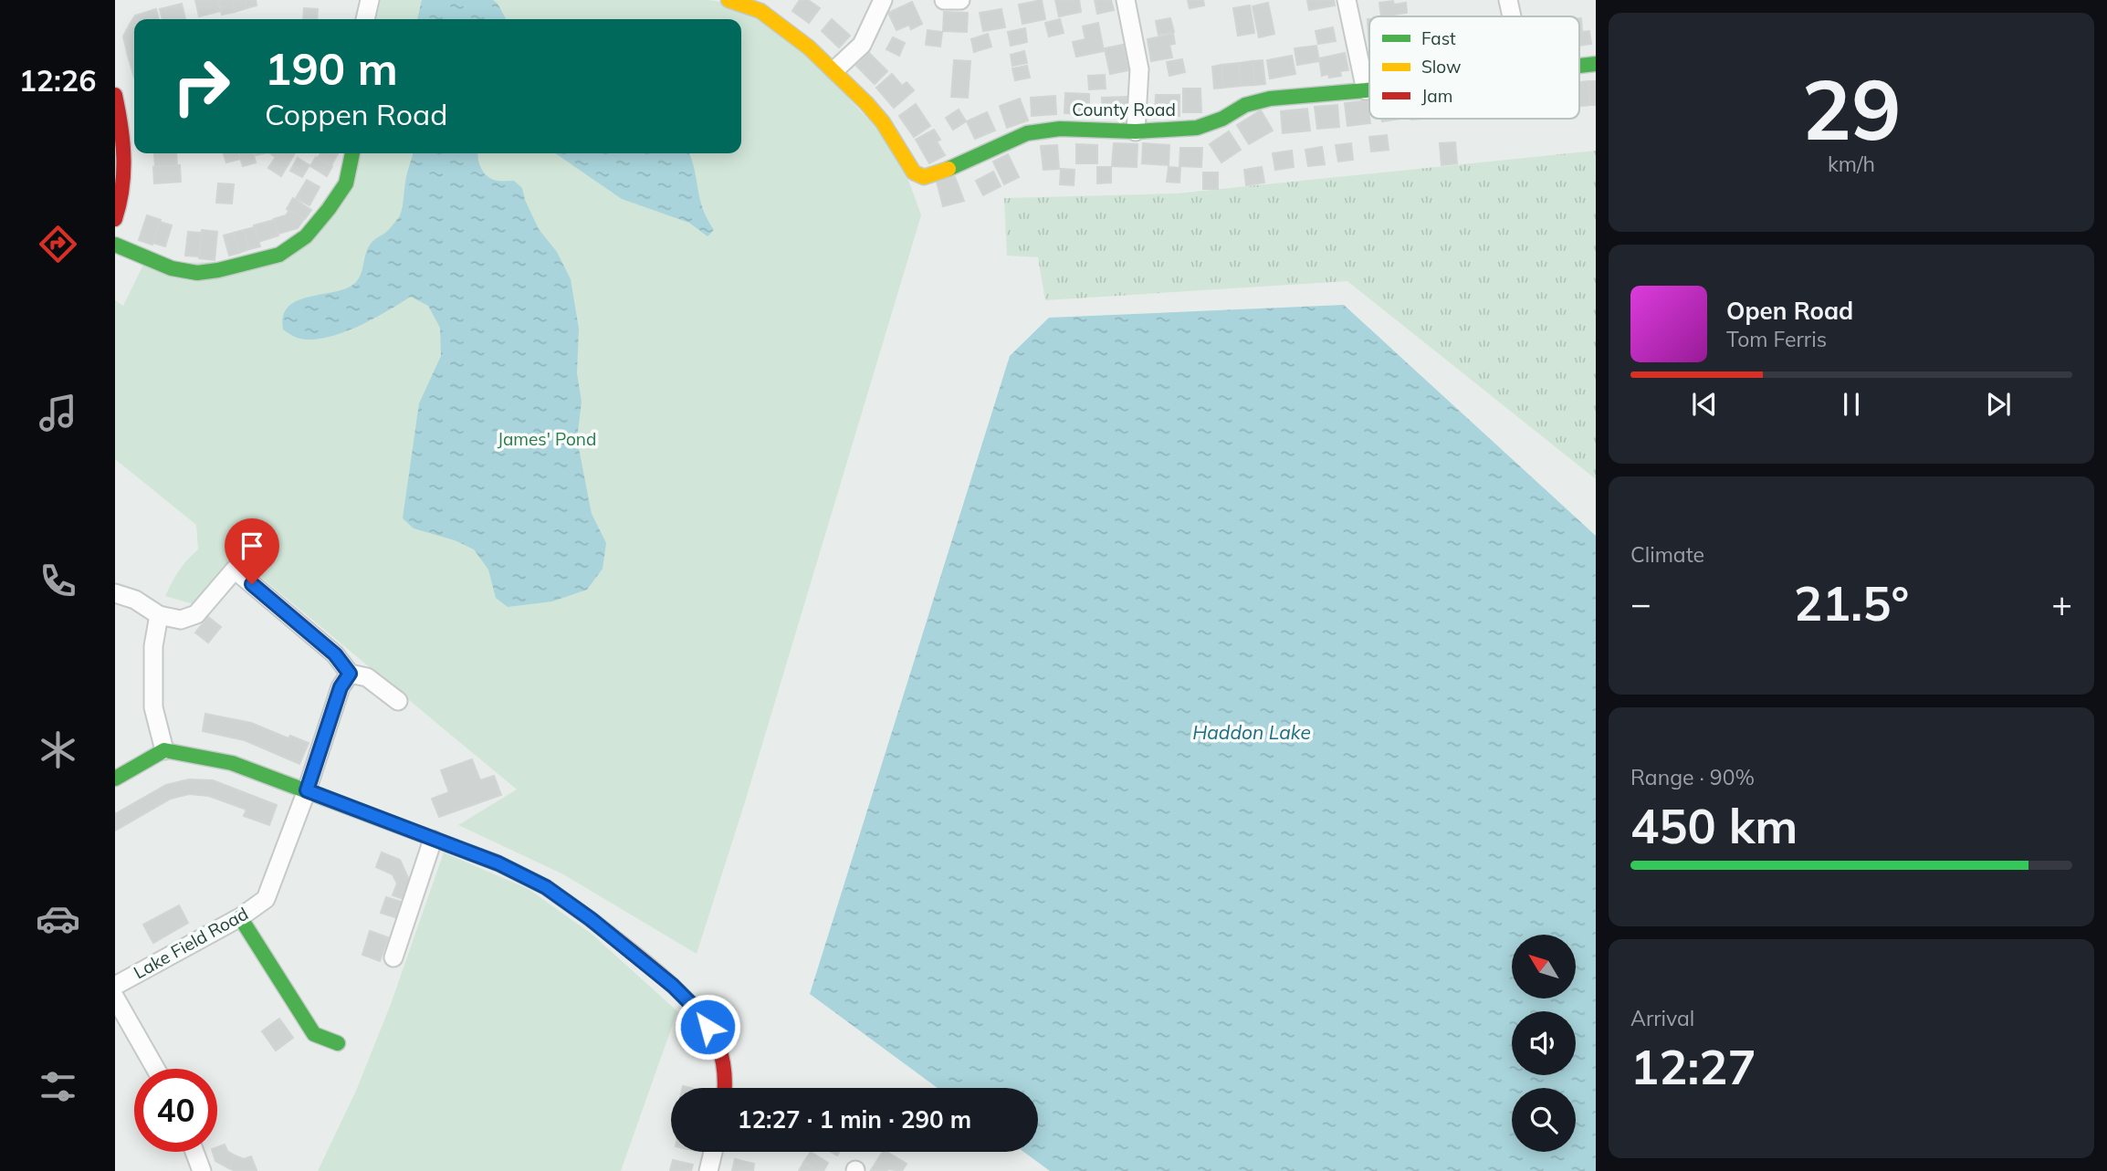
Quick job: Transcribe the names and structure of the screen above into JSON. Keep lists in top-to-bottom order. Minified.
{"streets":{"street":["County Road","Lake Field Road"]},"water":["Haddon Lake"],"parks":["James' Pond"],"legend":["Fast","Slow","Jam"],"north":"top left","page":{"tabs":"12:26","tile":[["29","km/h"],"Climate",["Range · 90%","450 km"],["Arrival","12:27"]],"turn":["190 m","Coppen Road"],"song":["Open Road","Tom Ferris"],"heat":["−","21.5°","+"],"limit":"40","trip":"12:27 · 1 min · 290 m"}}
